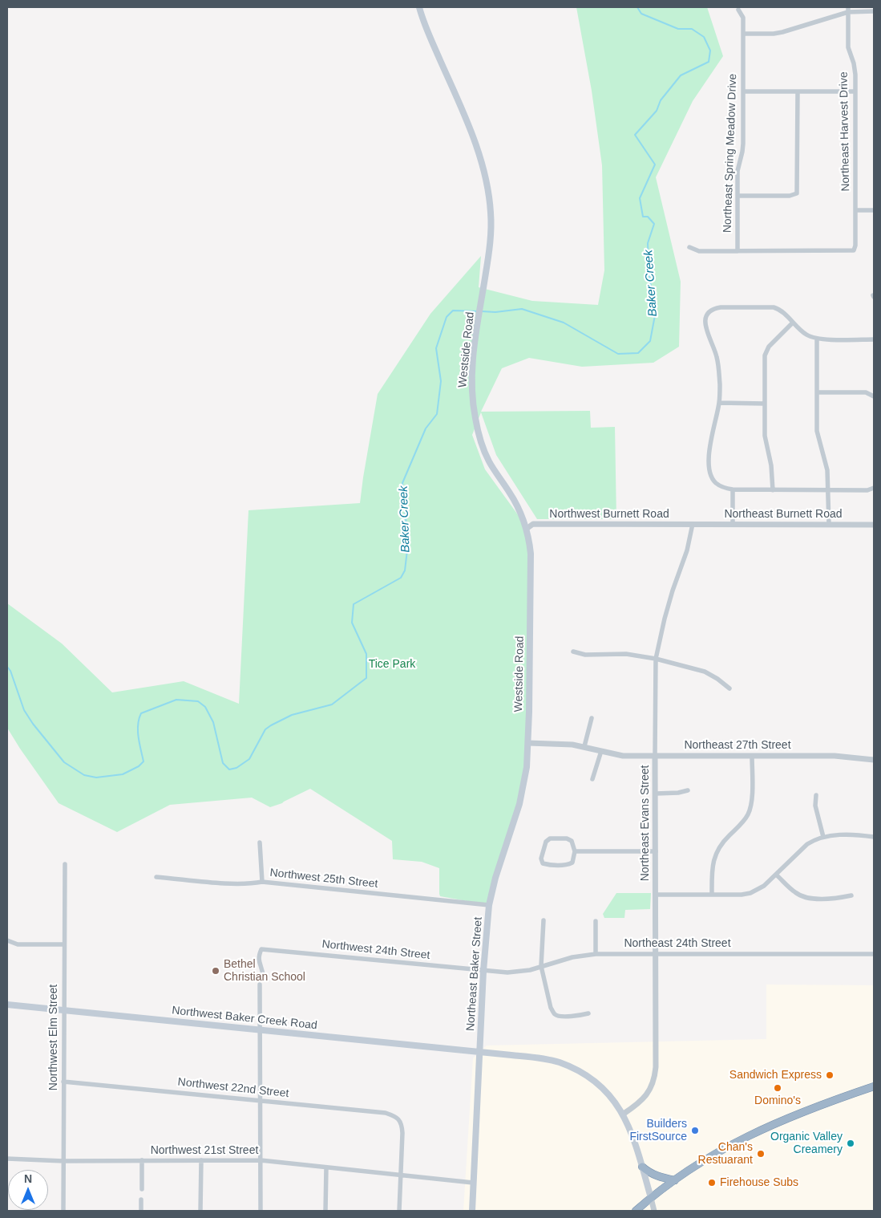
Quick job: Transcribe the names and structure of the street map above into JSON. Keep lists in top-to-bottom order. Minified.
{"streets":{"main road":["Westside Road","Northeast Baker Street","Northwest Baker Creek Road"],"street":["Northeast Harvest Drive","Northeast Spring Meadow Drive","Northwest Burnett Road","Northeast Burnett Road","Northeast 27th Street","Northeast Evans Street","Northwest 25th Street","Northeast 24th Street","Northwest 24th Street","Northwest Elm Street","Northwest 22nd Street","Northwest 21st Street"]},"crossings":[["Northeast Harvest Drive","Northeast Spring Meadow Drive"],["Westside Road","Northwest Burnett Road"],["Westside Road","Northeast 27th Street"],["Westside Road","Northeast Baker Street"],["Northwest Burnett Road","Northeast Burnett Road"],["Northwest Burnett Road","Northeast Evans Street"],["Northeast Burnett Road","Northeast Evans Street"],["Northeast 27th Street","Northeast Evans Street"],["Northeast 27th Street","Northeast Baker Street"],["Northeast Evans Street","Northeast 24th Street"],["Northeast Evans Street","Northwest Baker Creek Road"],["Northwest 25th Street","Northeast Baker Street"],["Northeast 24th Street","Northwest 24th Street"],["Northeast 24th Street","Northeast Baker Street"],["Northwest 24th Street","Northeast Baker Street"],["Northeast Baker Street","Northwest Baker Creek Road"],["Northeast Baker Street","Northwest 21st Street"],["Northwest Baker Creek Road","Northwest Elm Street"],["Northwest Elm Street","Northwest 22nd Street"],["Northwest Elm Street","Northwest 21st Street"],["Northwest 22nd Street","Northwest 21st Street"]],"water":["Baker Creek"],"parks":["Tice Park"],"places":["Bethel Christian School","Sandwich Express","Domino's","Builders FirstSource","Organic Valley Creamery","Chan's Restuarant","Firehouse Subs"],"north":"top"}
